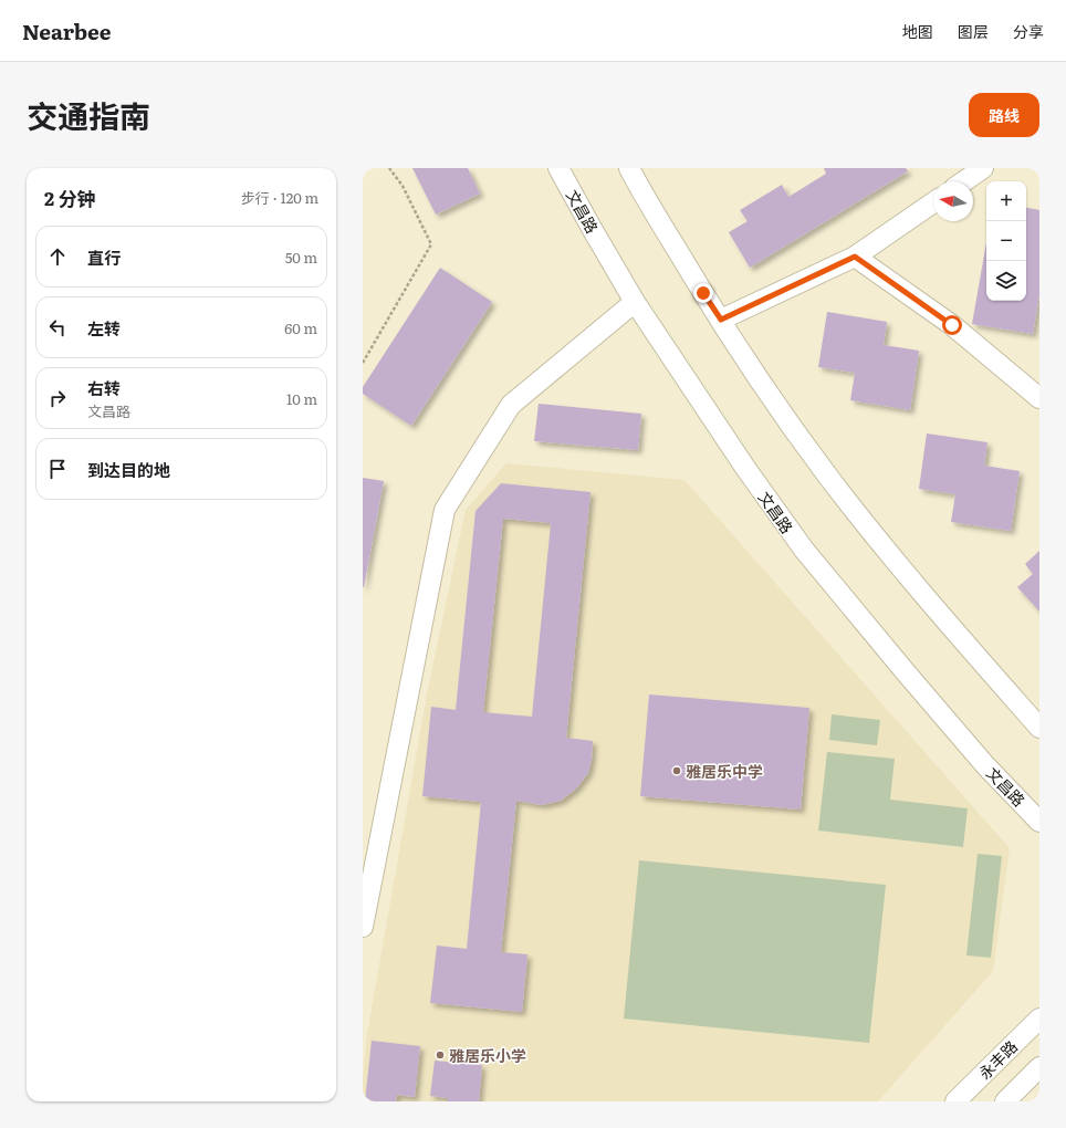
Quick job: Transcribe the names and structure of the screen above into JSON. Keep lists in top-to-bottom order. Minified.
{"streets":{"street":["文昌路","永丰路"]},"places":["雅居乐中学","雅居乐小学"],"north":"left","page":{"header":"Nearbee","nav":["地图","图层","分享"],"title":"交通指南","buttons":"路线","heading":["2 分钟","步行 · 120 m"],"map_buttons":["+","−"],"list":[["直行","50 m"],["左转","60 m"],["右转","文昌路","10 m"],"到达目的地"]}}
